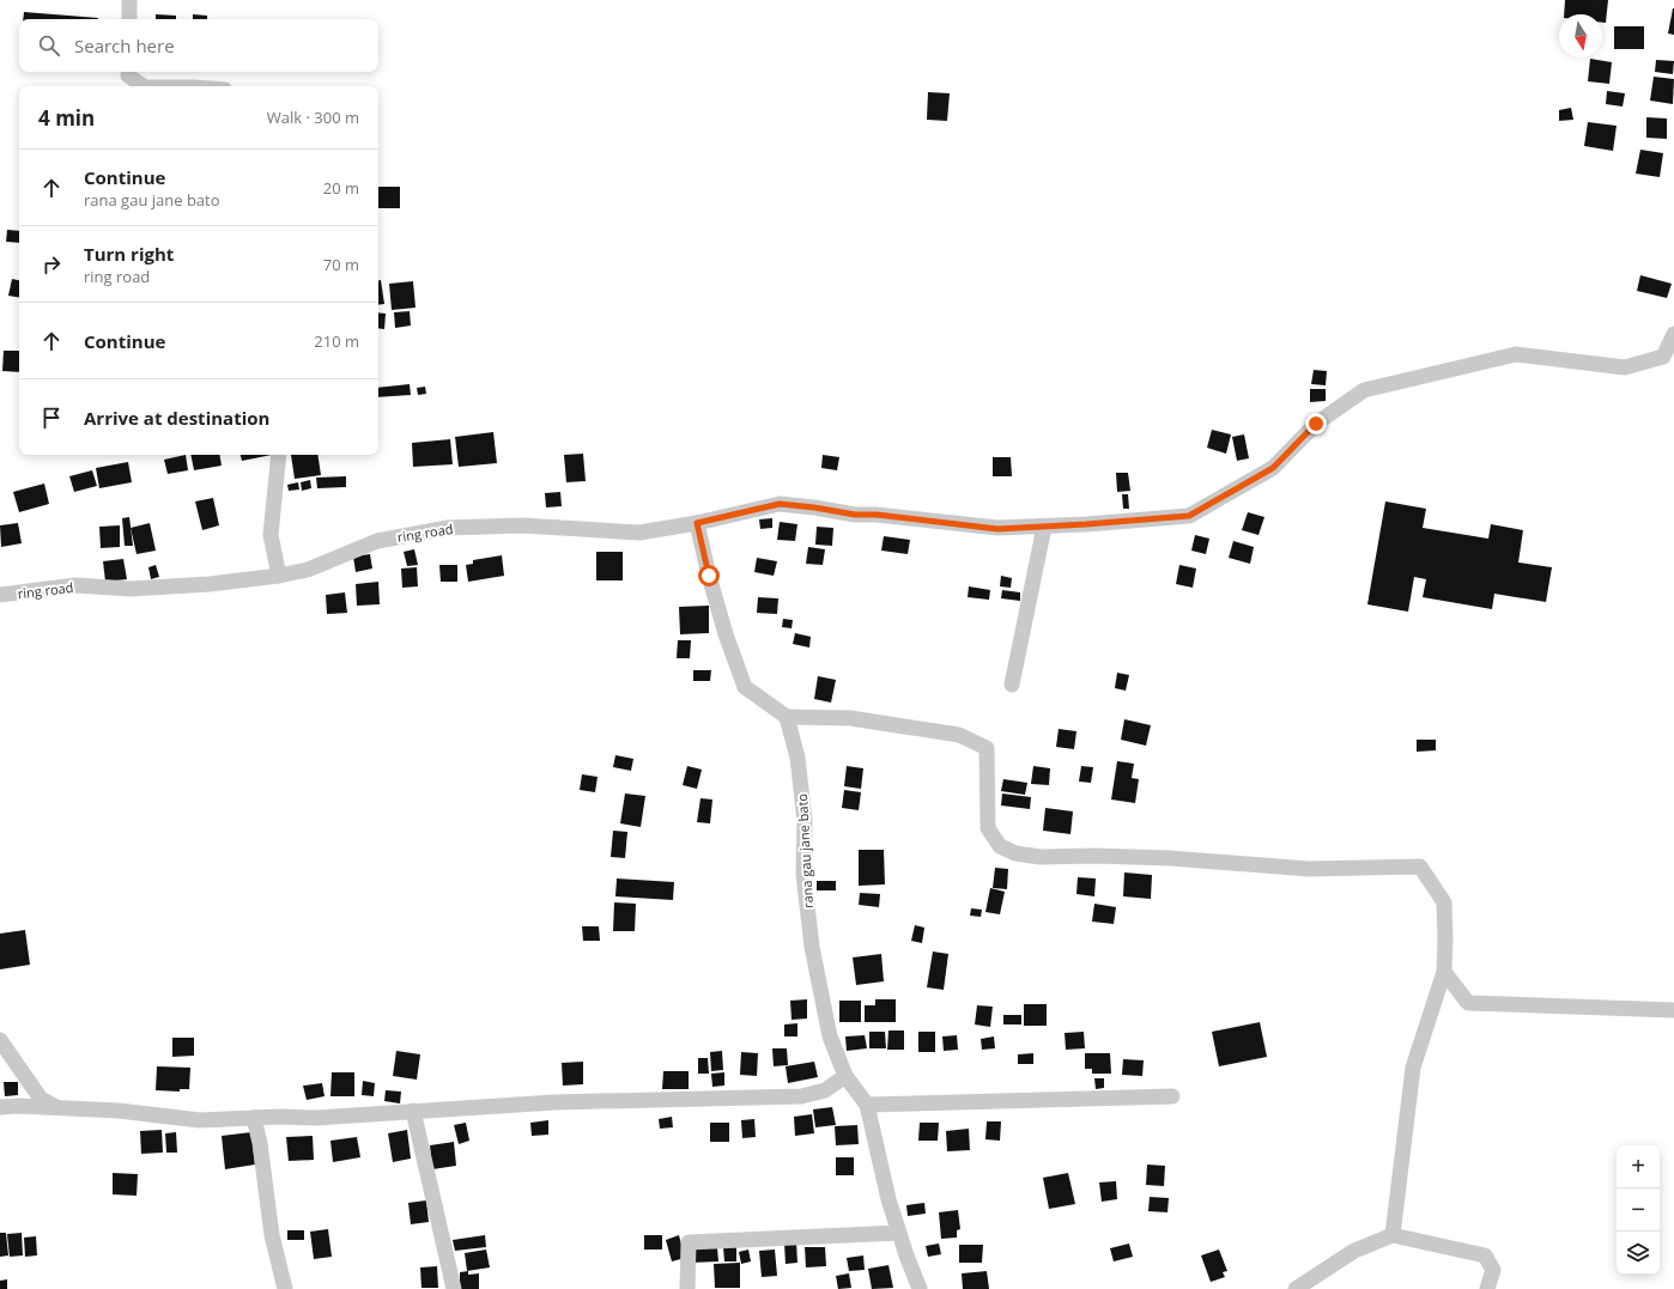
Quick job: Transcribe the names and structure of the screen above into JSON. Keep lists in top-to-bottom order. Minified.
{"streets":{"street":["ring road","rana gau jane bato"]},"north":"bottom","page":{"search":"Search here","heading":["4 min","Walk · 300 m"],"list":[["Continue","rana gau jane bato","20 m"],["Turn right","ring road","70 m"],["Continue","210 m"],"Arrive at destination"],"map_buttons":["+","−"]}}
